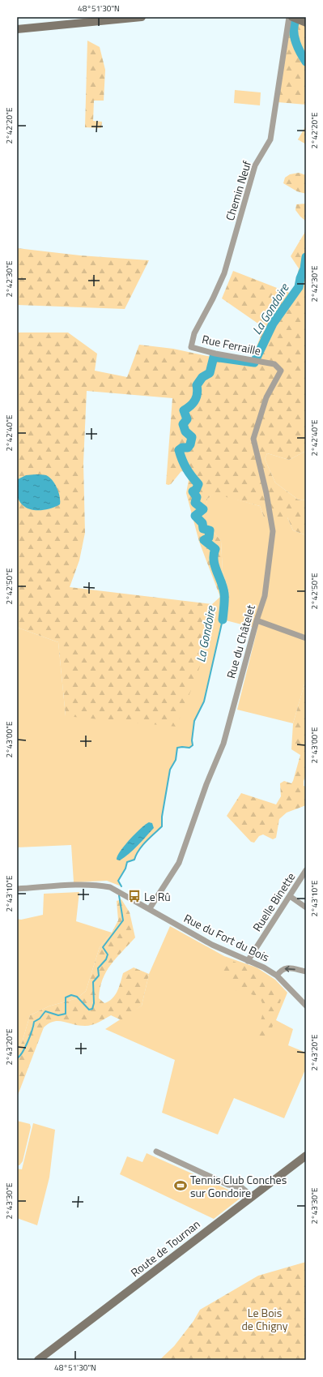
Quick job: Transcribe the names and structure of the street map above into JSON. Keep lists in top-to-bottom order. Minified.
{"streets":{"main road":["Route de Tournan"],"street":["Chemin Neuf","Rue Ferraille","Rue du Châtelet","Ruelle Binette","Rue du Fort du Bois"]},"crossings":[["Chemin Neuf","Rue Ferraille"],["Rue Ferraille","Rue du Châtelet"],["Rue du Châtelet","Rue du Fort du Bois"],["Ruelle Binette","Rue du Fort du Bois"]],"water":["La Gondoire"],"parks":["Le Bois de Chigny"],"places":{"bus stop":["Le Rû"],"sports":["Tennis Club Conches sur Gondoire"]},"coordinates":["48°51'30\"N","2°42'20\"E","2°42'30\"E","2°42'40\"E","2°42'50\"E","2°43'00\"E","2°43'10\"E","2°43'20\"E","2°43'30\"E"]}
